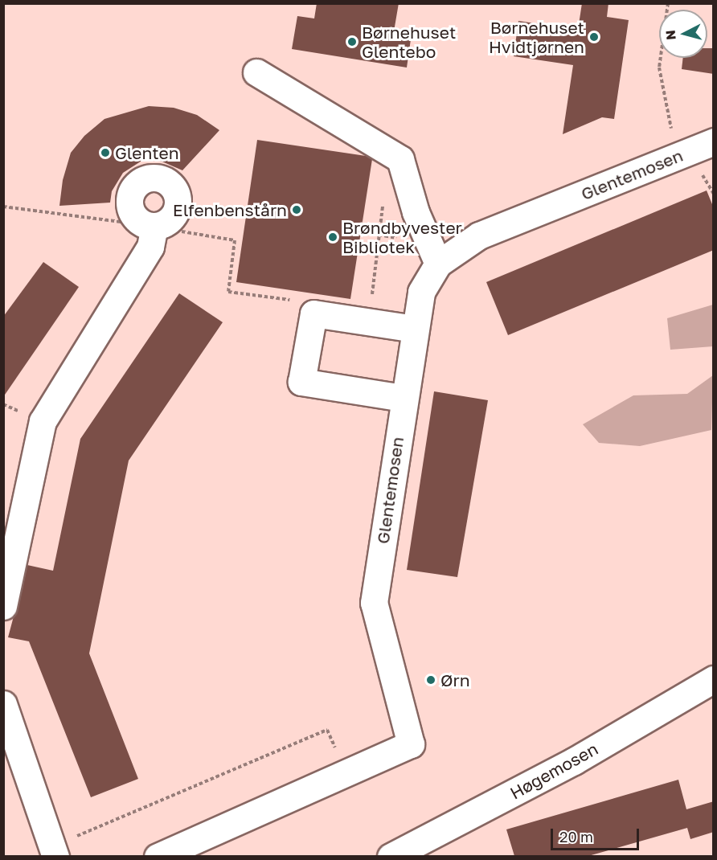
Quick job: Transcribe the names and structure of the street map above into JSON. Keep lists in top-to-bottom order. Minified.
{"streets":{"street":["Glentemosen","Høgemosen"]},"places":["Børnehuset Hvidtjørnen","Børnehuset Glentebo","Glenten","Elfenbenstårn","Brøndbyvester Bibliotek","Ørn"],"scale_bar":"20 m","north":"left"}
